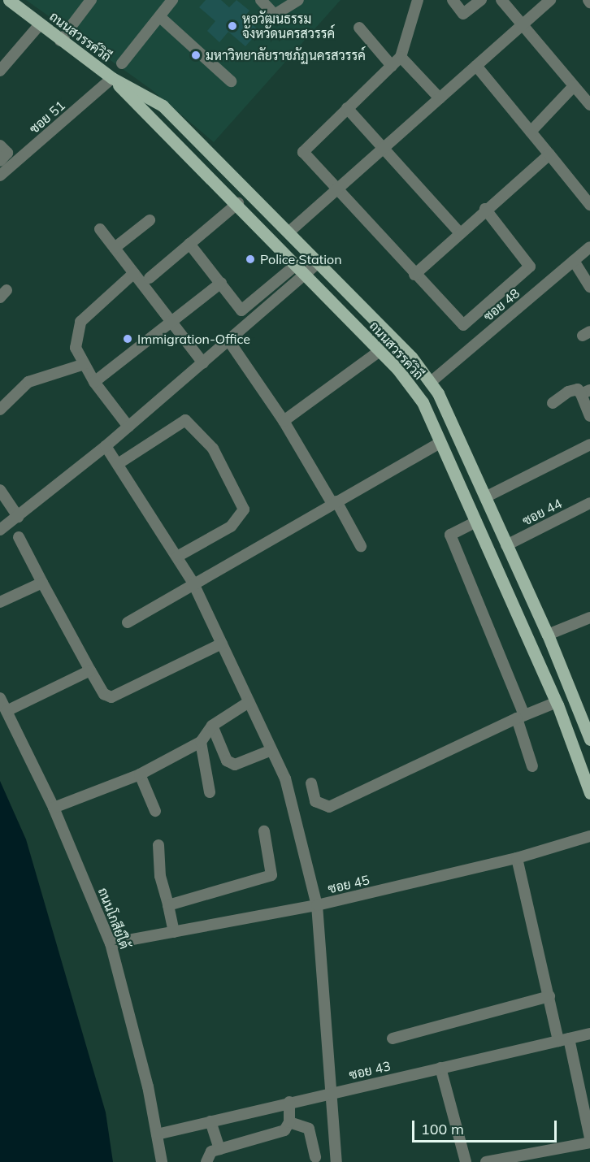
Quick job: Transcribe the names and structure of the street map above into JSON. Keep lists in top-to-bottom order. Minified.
{"streets":{"main road":["ถนนสวรรค์วิถี"],"street":["ซอย 51","ซอย 48","ซอย 44","ซอย 45","ถนนโกสีย์ใต้","ซอย 43"]},"crossings":[["ถนนสวรรค์วิถี","ซอย 51"],["ถนนสวรรค์วิถี","ซอย 48"],["ถนนสวรรค์วิถี","ซอย 44"],["ซอย 45","ถนนโกสีย์ใต้"],["ถนนโกสีย์ใต้","ซอย 43"]],"places":["หอวัฒนธรรม จังหวัดนครสวรรค์","มหาวิทยาลัยราชภัฏนครสวรรค์","Police Station","Immigration-Office"],"scale_bar":"100 m"}
